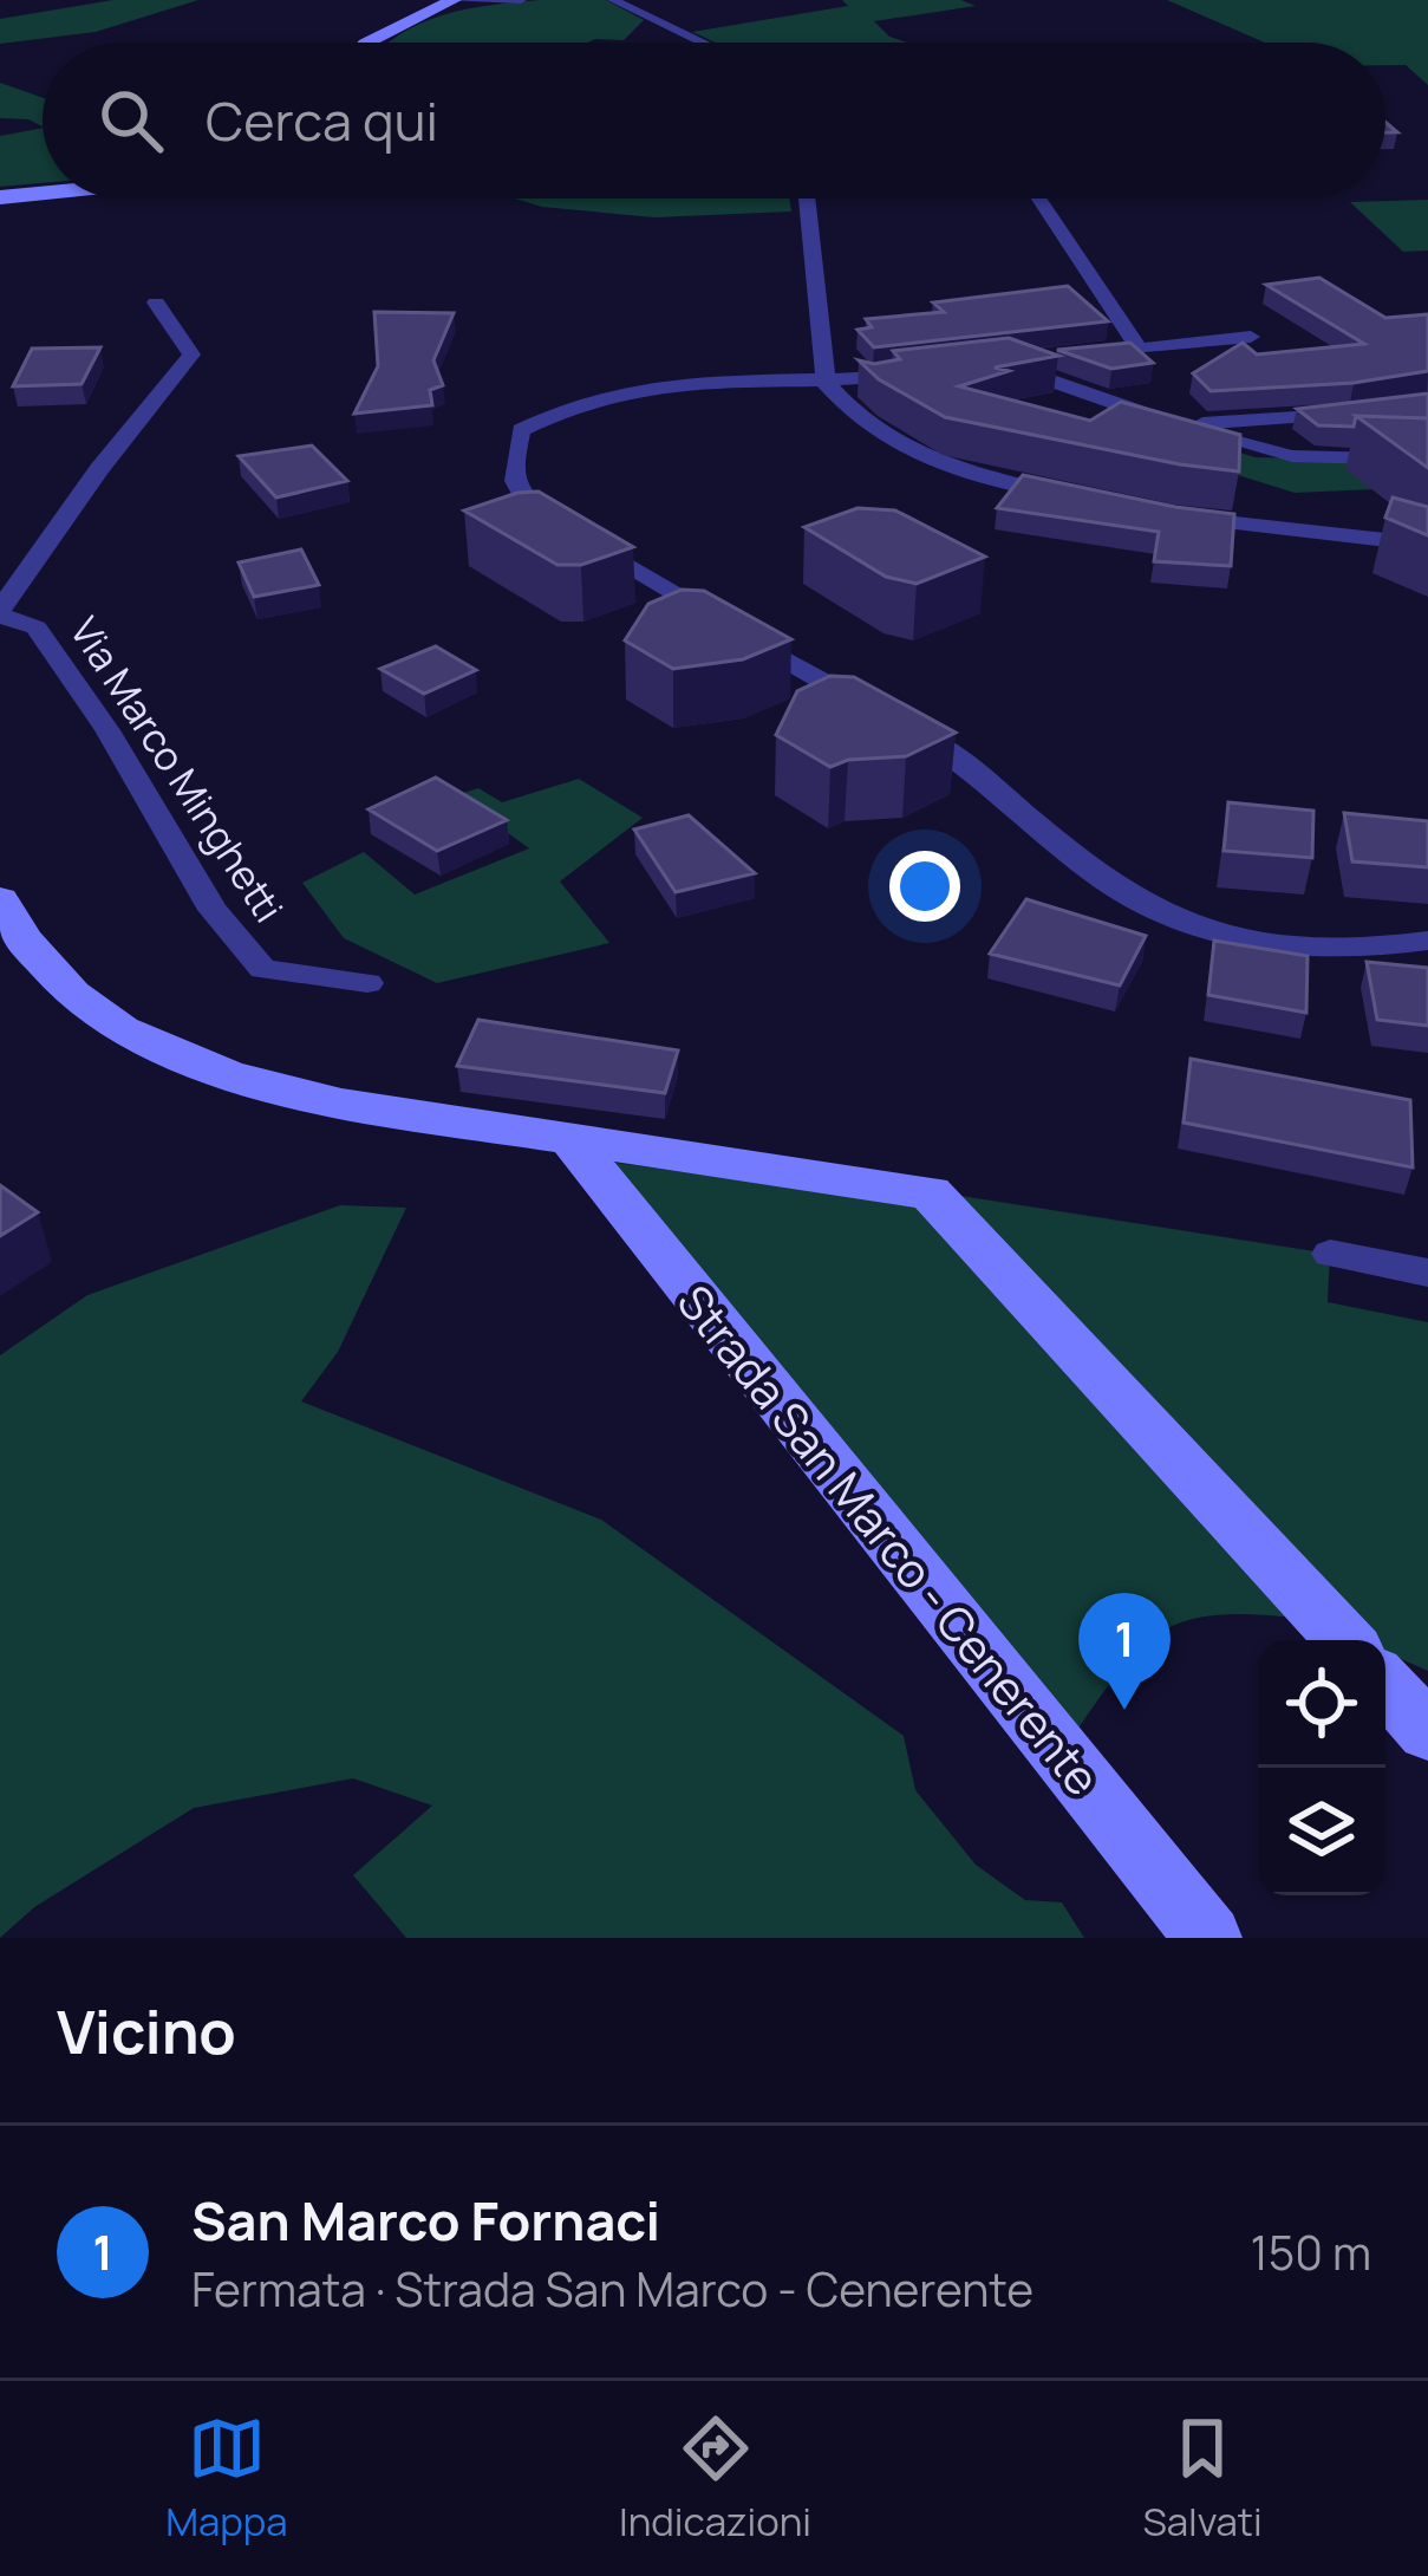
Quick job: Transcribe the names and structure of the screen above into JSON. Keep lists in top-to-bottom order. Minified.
{"streets":{"main road":["Strada San Marco - Cenerente"],"street":["Via Marco Minghetti"]},"page":{"search":"Cerca qui","pins":"1","heading":"Vicino","list":[{"mark":"1","name":"San Marco Fornaci","note":"Fermata · Strada San Marco - Cenerente","value":"150 m"}],"nav":["Mappa","Indicazioni","Salvati"]}}
